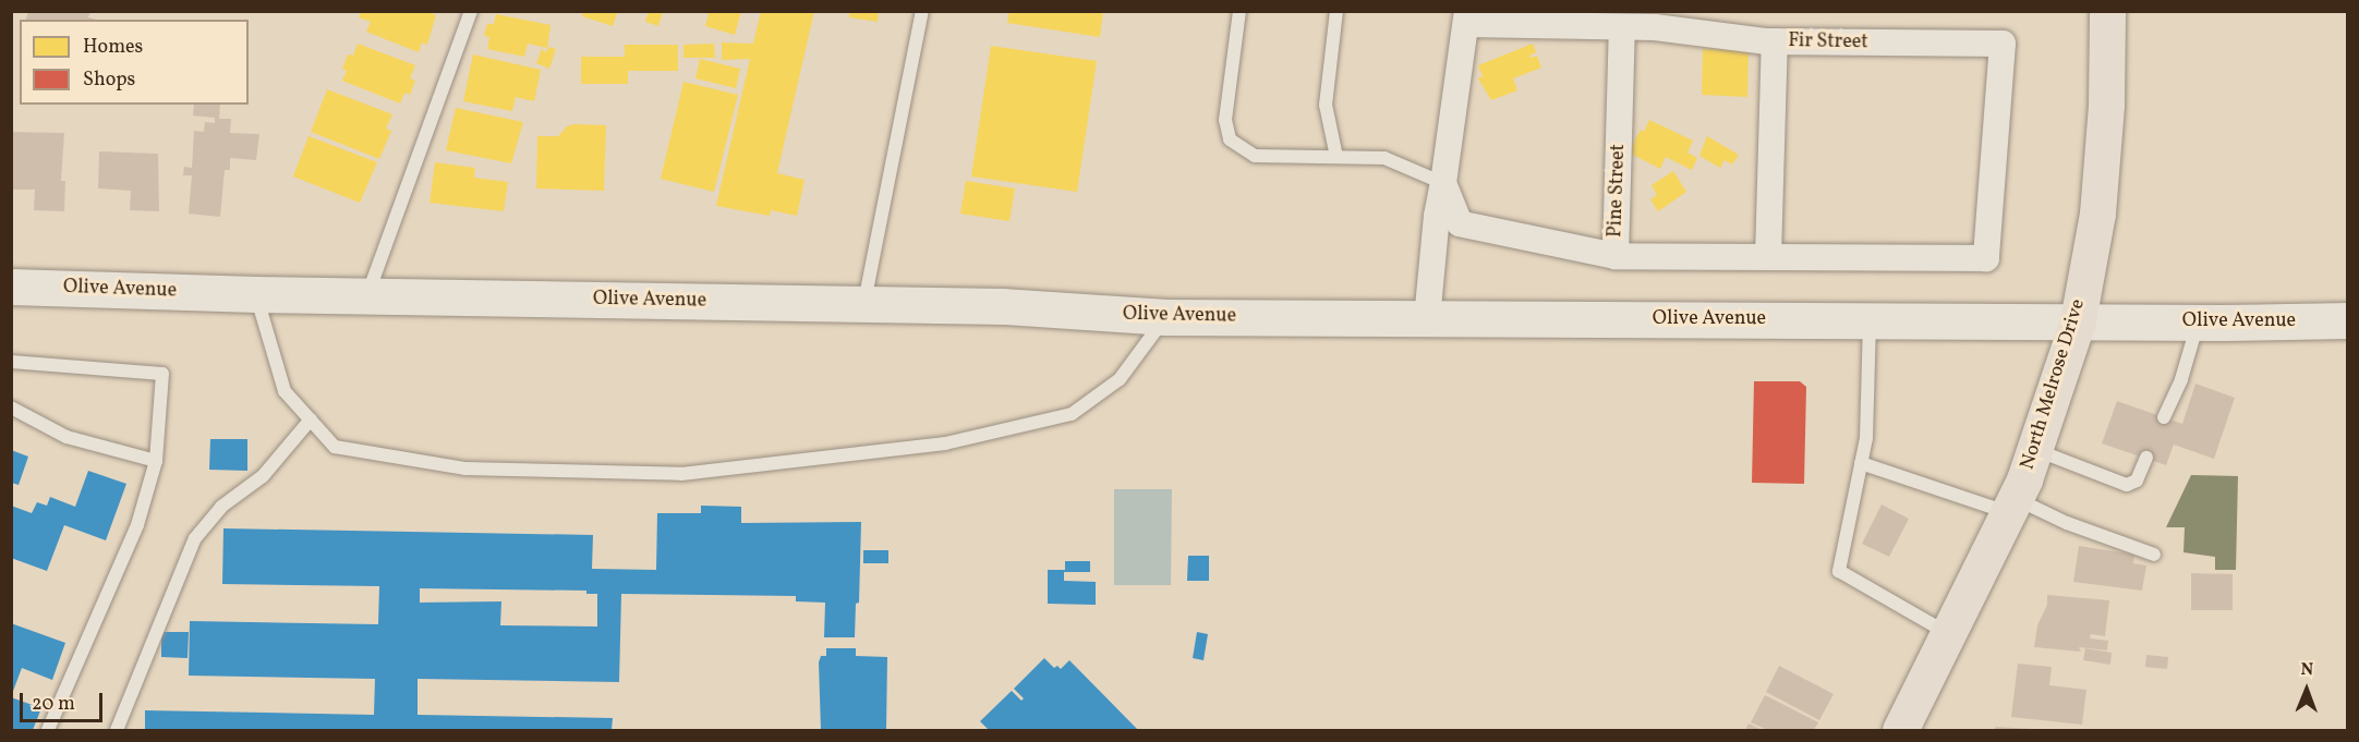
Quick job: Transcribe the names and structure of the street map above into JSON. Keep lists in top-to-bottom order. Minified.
{"streets":{"main road":["Olive Avenue","North Melrose Drive"],"street":["Fir Street","Pine Street"]},"crossings":[["Fir Street","Pine Street"],["Olive Avenue","North Melrose Drive"]],"legend":["Homes","Shops"],"scale_bar":"20 m","north":"top"}
